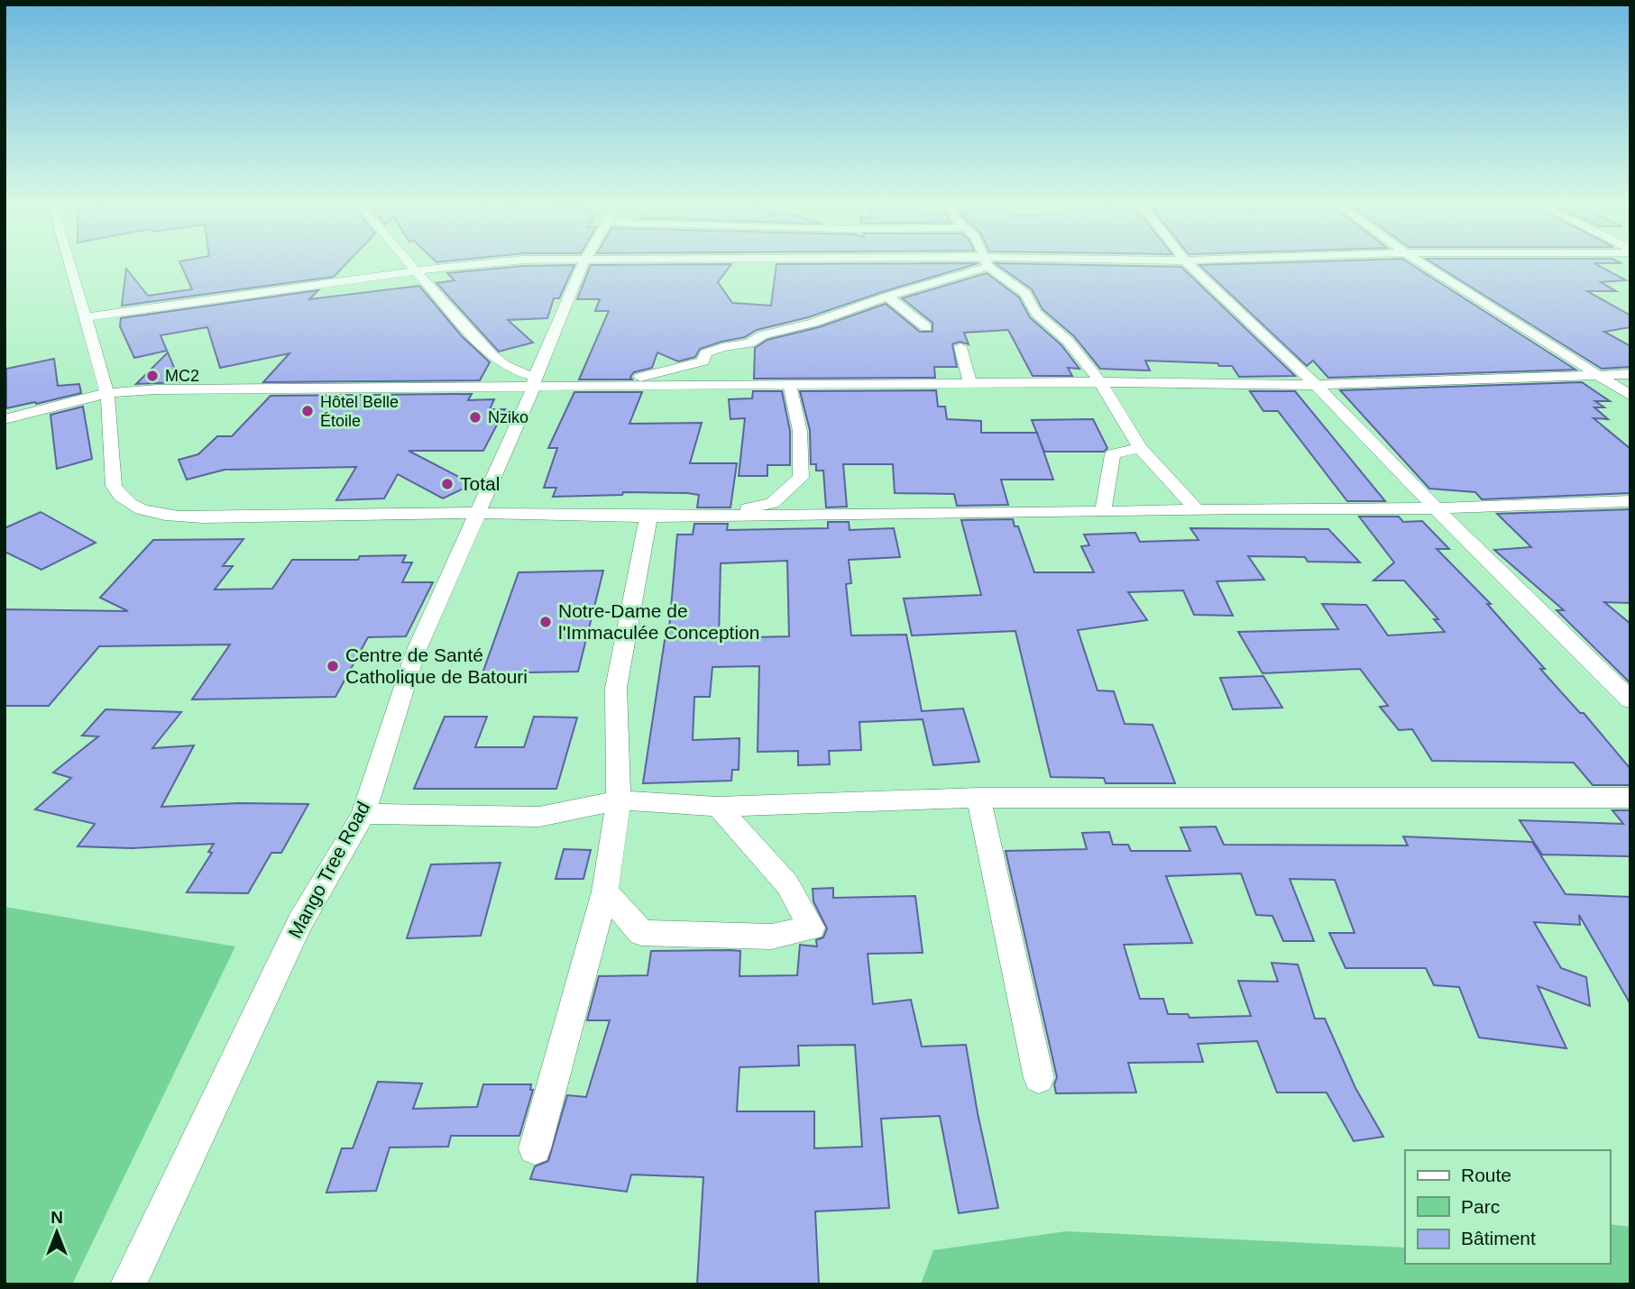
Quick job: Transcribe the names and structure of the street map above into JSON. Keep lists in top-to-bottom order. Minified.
{"streets":{"street":["Mango Tree Road"]},"places":["MC2","Hôtel Belle Étoile","Nziko","Total","Notre-Dame de l'Immaculée Conception","Centre de Santé Catholique de Batouri"],"legend":["Route","Parc","Bâtiment"],"north":"top"}
